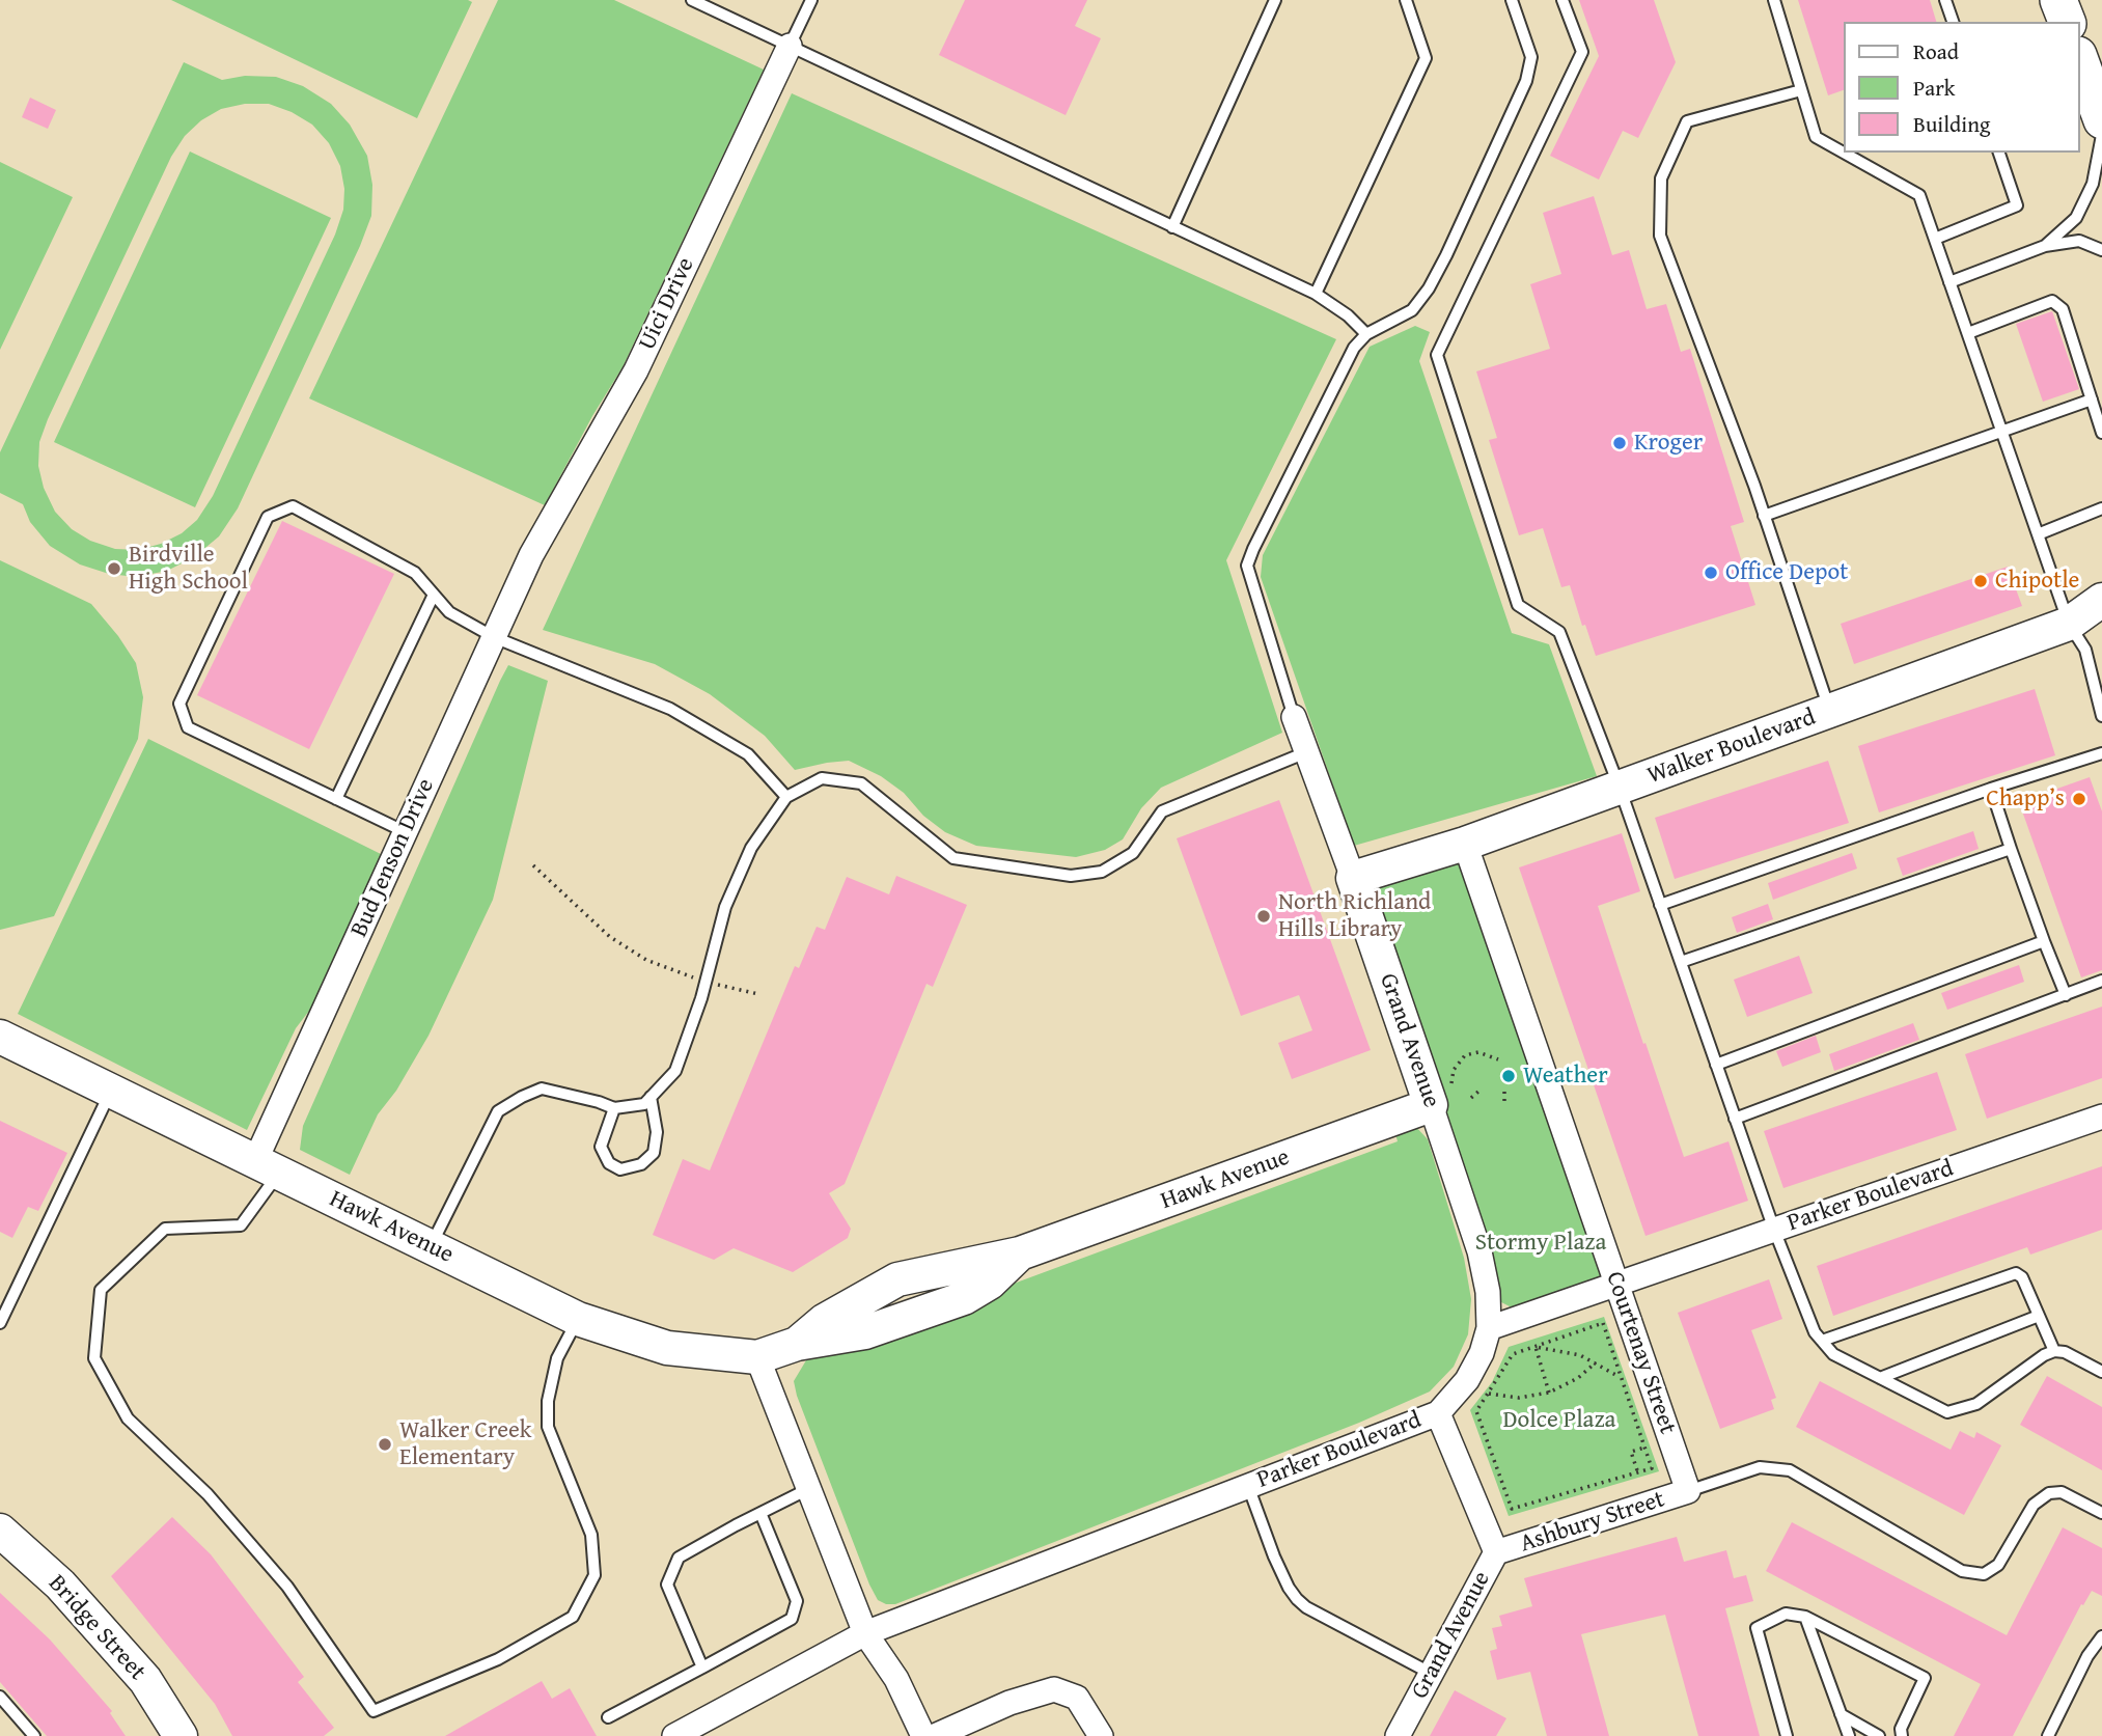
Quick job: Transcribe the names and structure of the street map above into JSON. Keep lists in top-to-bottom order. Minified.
{"streets":{"street":["Uici Drive","Walker Boulevard","Bud Jenson Drive","Grand Avenue","Hawk Avenue","Parker Boulevard","Courtenay Street","Ashbury Street","Bridge Street"]},"crossings":[["Uici Drive","Bud Jenson Drive"],["Walker Boulevard","Grand Avenue"],["Walker Boulevard","Courtenay Street"],["Bud Jenson Drive","Hawk Avenue"],["Grand Avenue","Hawk Avenue"],["Grand Avenue","Parker Boulevard"],["Grand Avenue","Ashbury Street"],["Parker Boulevard","Courtenay Street"],["Courtenay Street","Ashbury Street"]],"parks":["Stormy Plaza","Dolce Plaza"],"places":["Kroger","Birdville High School","Office Depot","Chipotle","Chapp’s","North Richland Hills Library","Weather","Walker Creek Elementary"],"legend":["Road","Park","Building"]}
